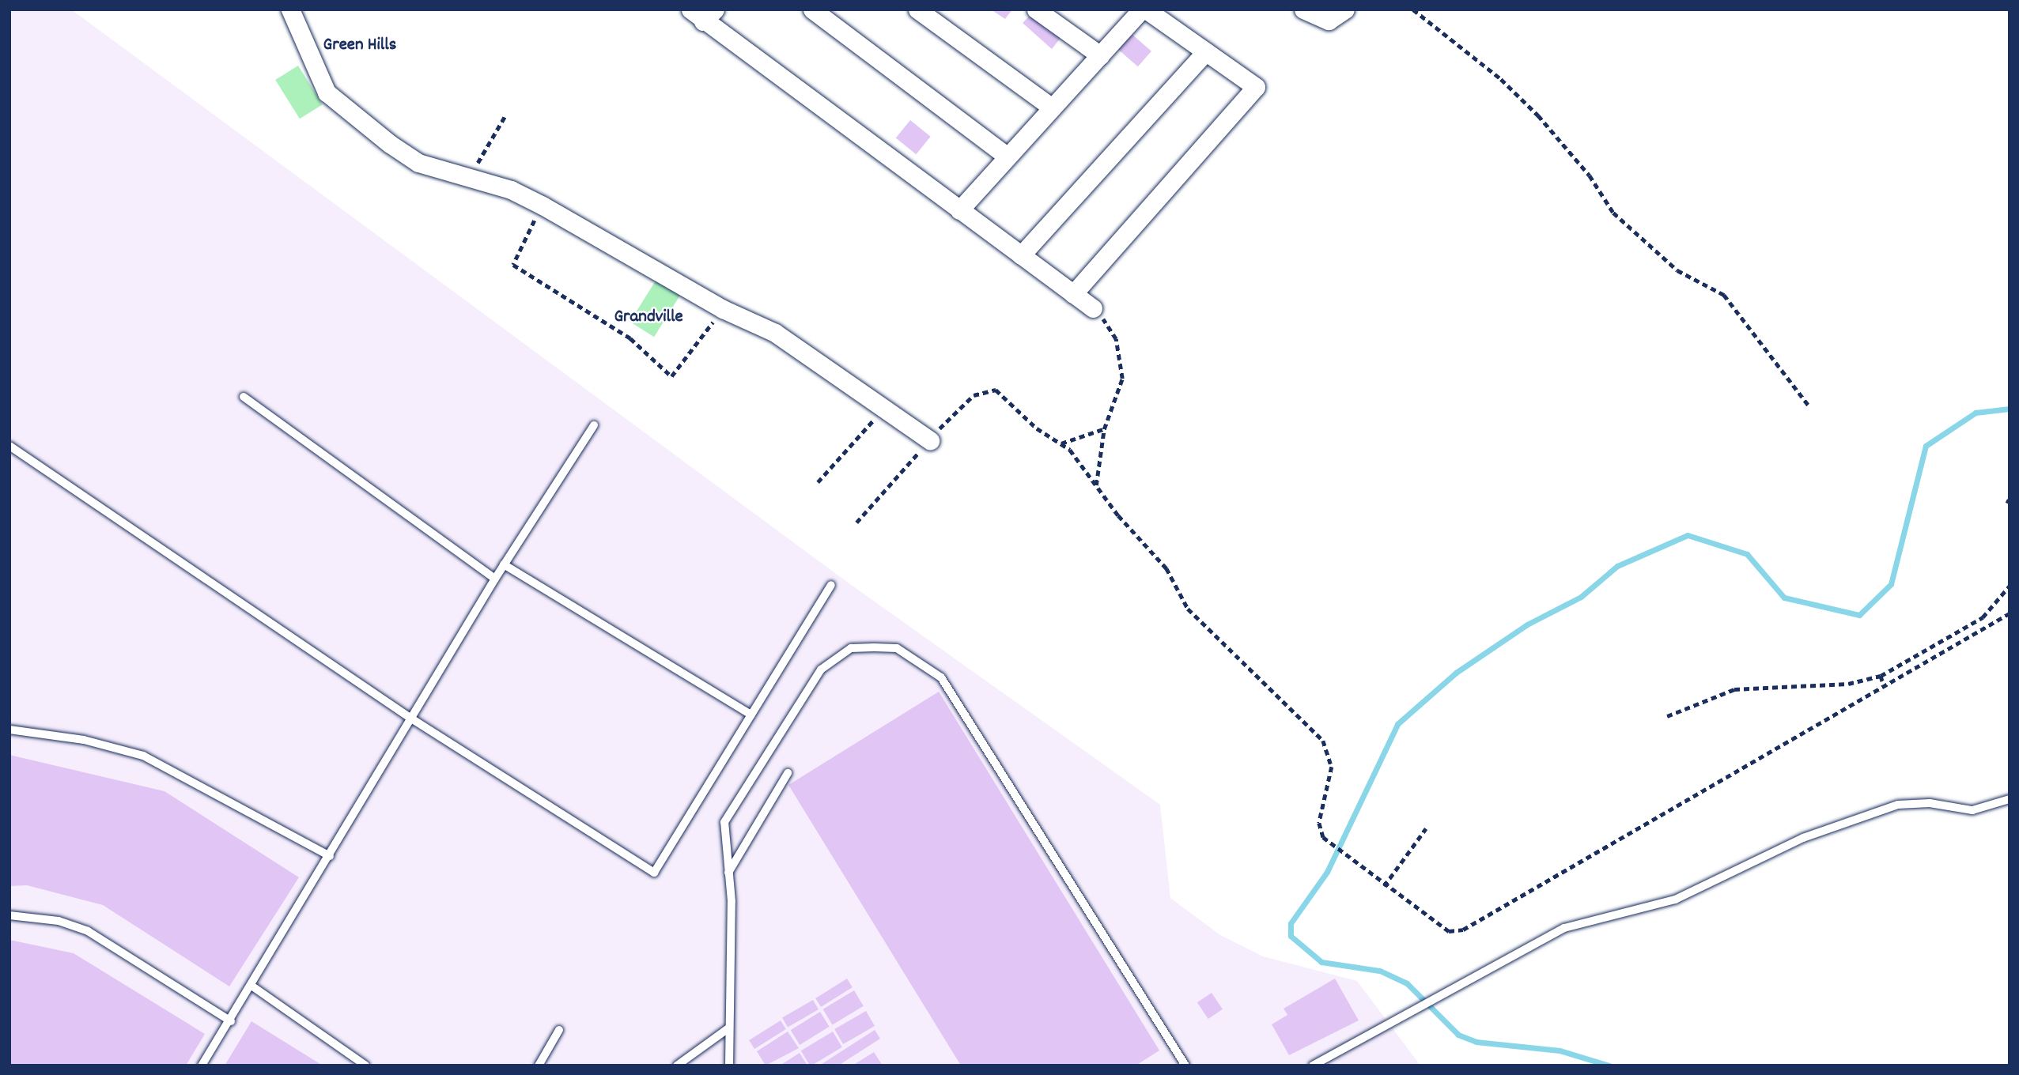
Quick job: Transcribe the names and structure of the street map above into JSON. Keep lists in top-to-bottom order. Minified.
{"districts":["Green Hills","Grandville"]}
